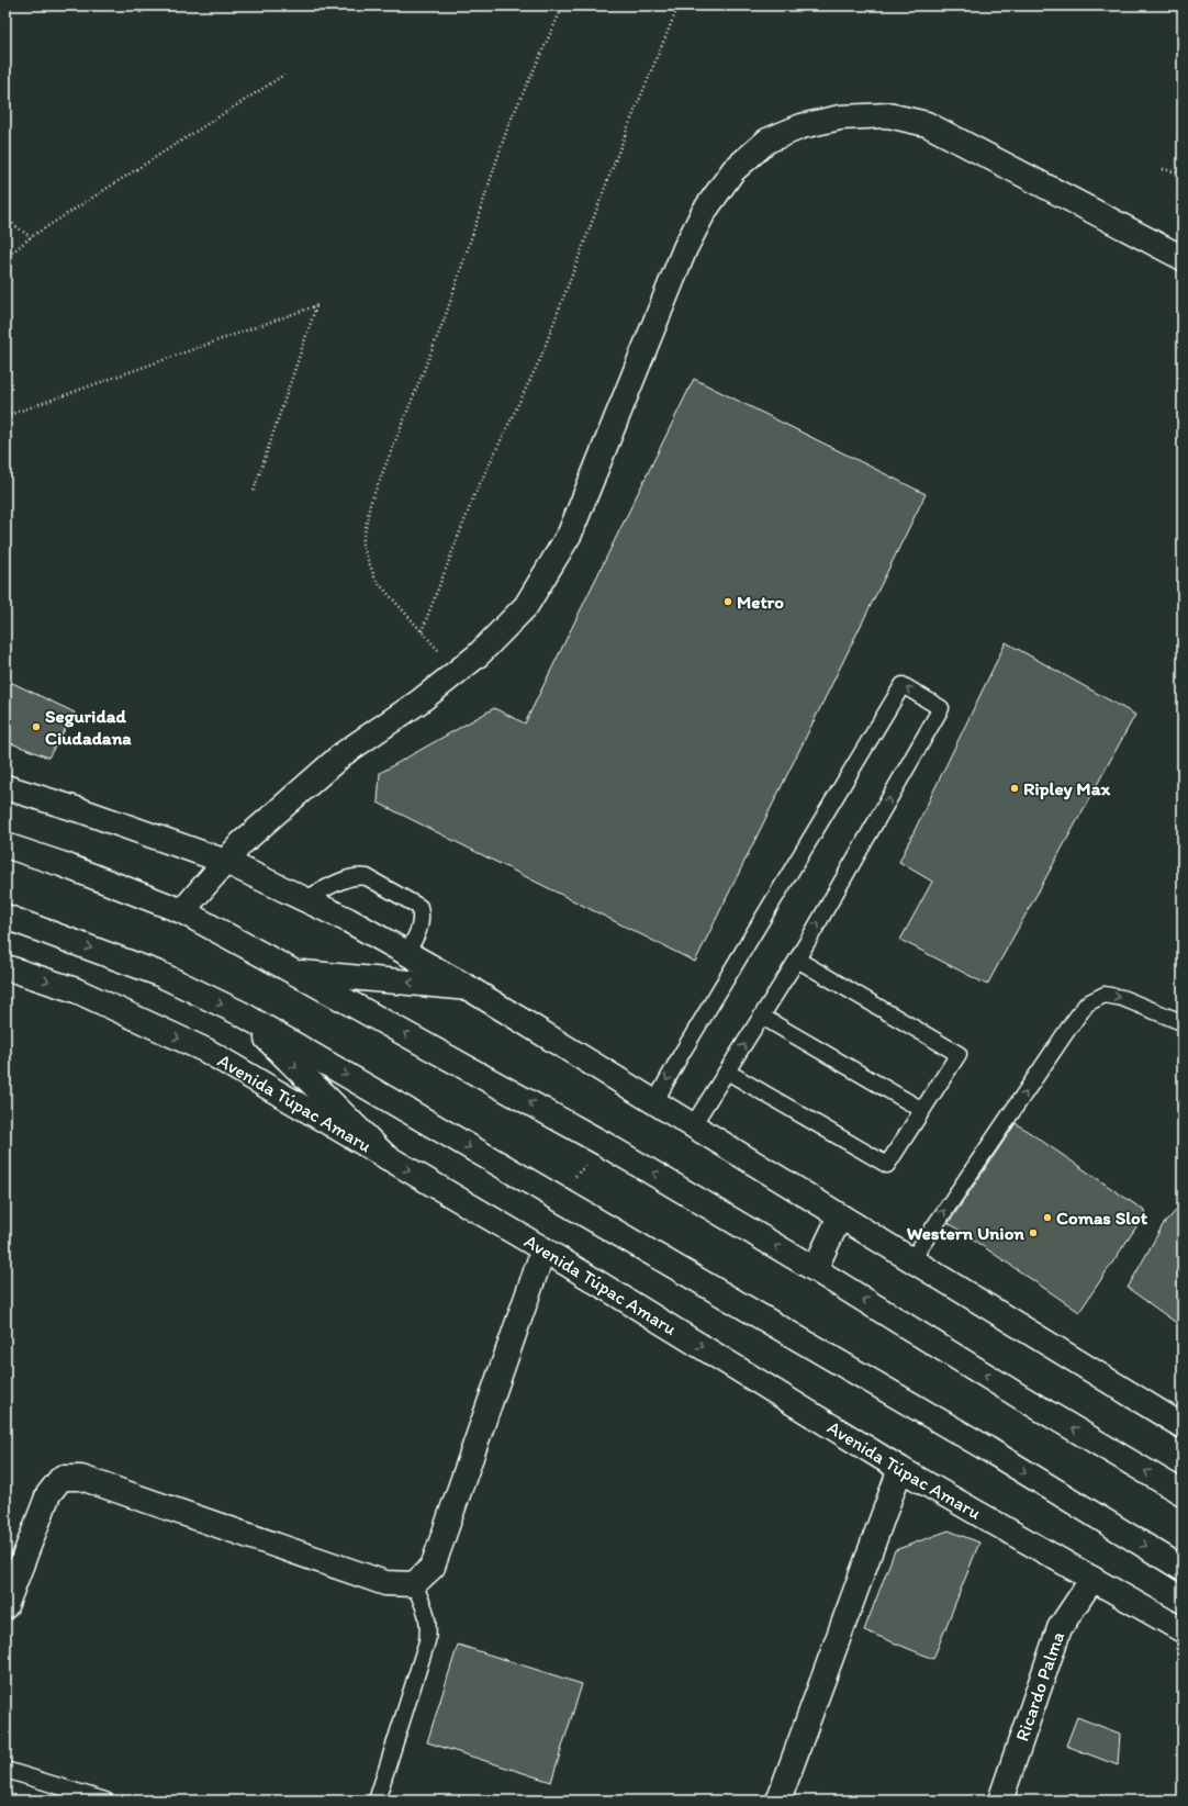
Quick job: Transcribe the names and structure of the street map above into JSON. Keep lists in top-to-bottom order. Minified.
{"streets":{"main road":["Avenida Túpac Amaru","Ricardo Palma"]},"crossings":[["Avenida Túpac Amaru","Ricardo Palma"]],"places":["Metro","Seguridad Ciudadana","Ripley Max","Comas Slot","Western Union"]}
